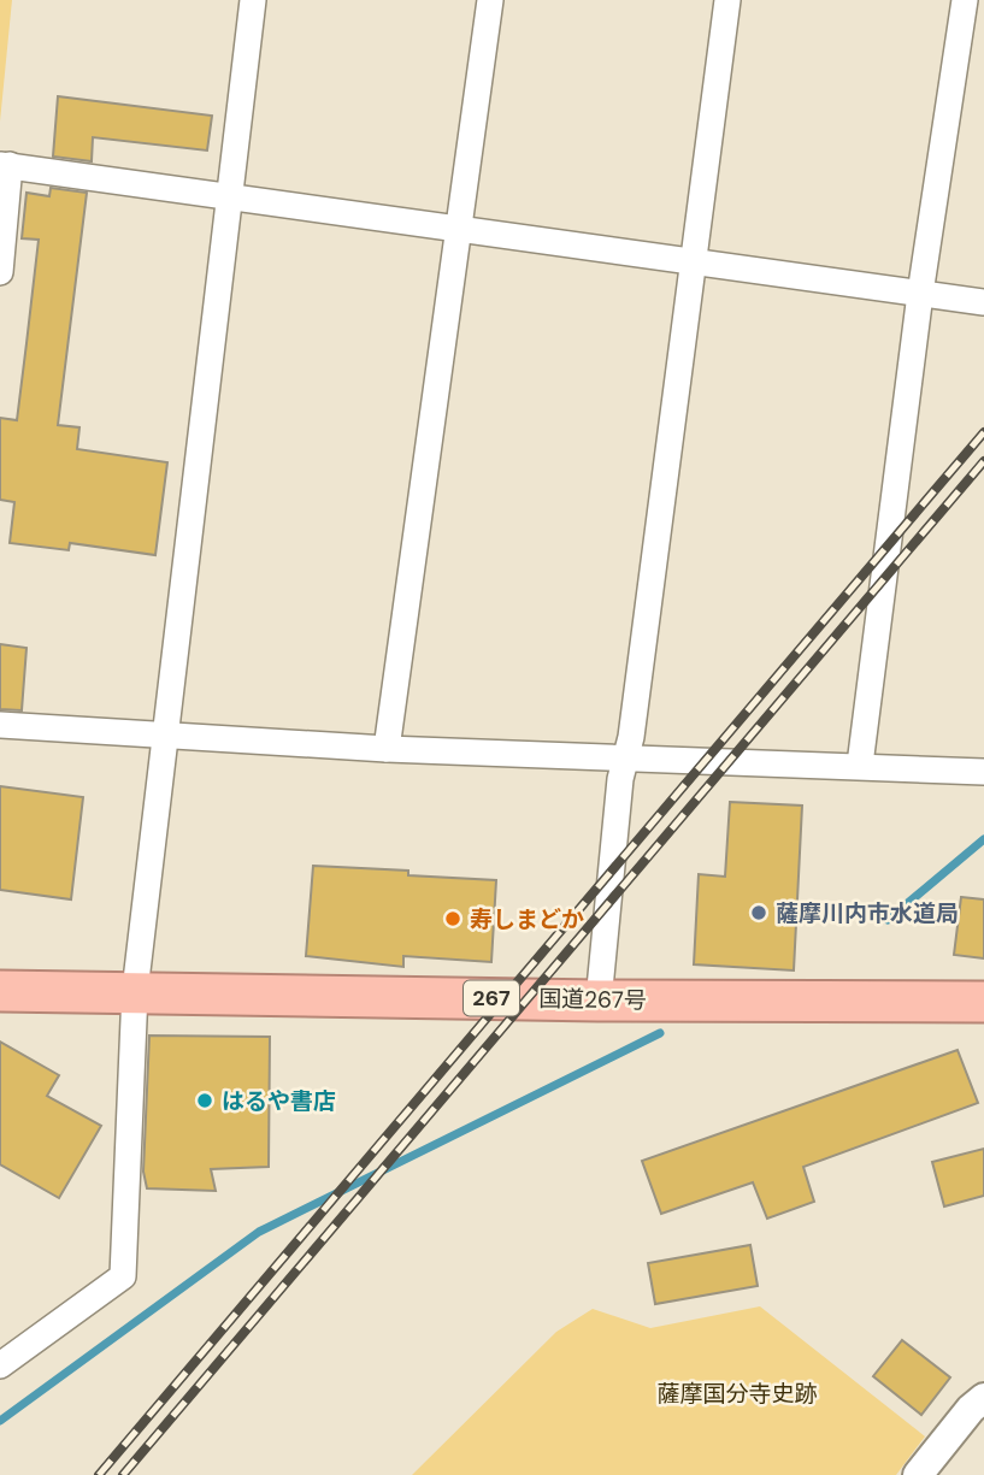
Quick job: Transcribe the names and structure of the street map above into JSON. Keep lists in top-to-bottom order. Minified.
{"streets":{"highway":["267","国道267号"]},"parks":["薩摩国分寺史跡"],"places":["薩摩川内市水道局","寿しまどか","はるや書店"]}
